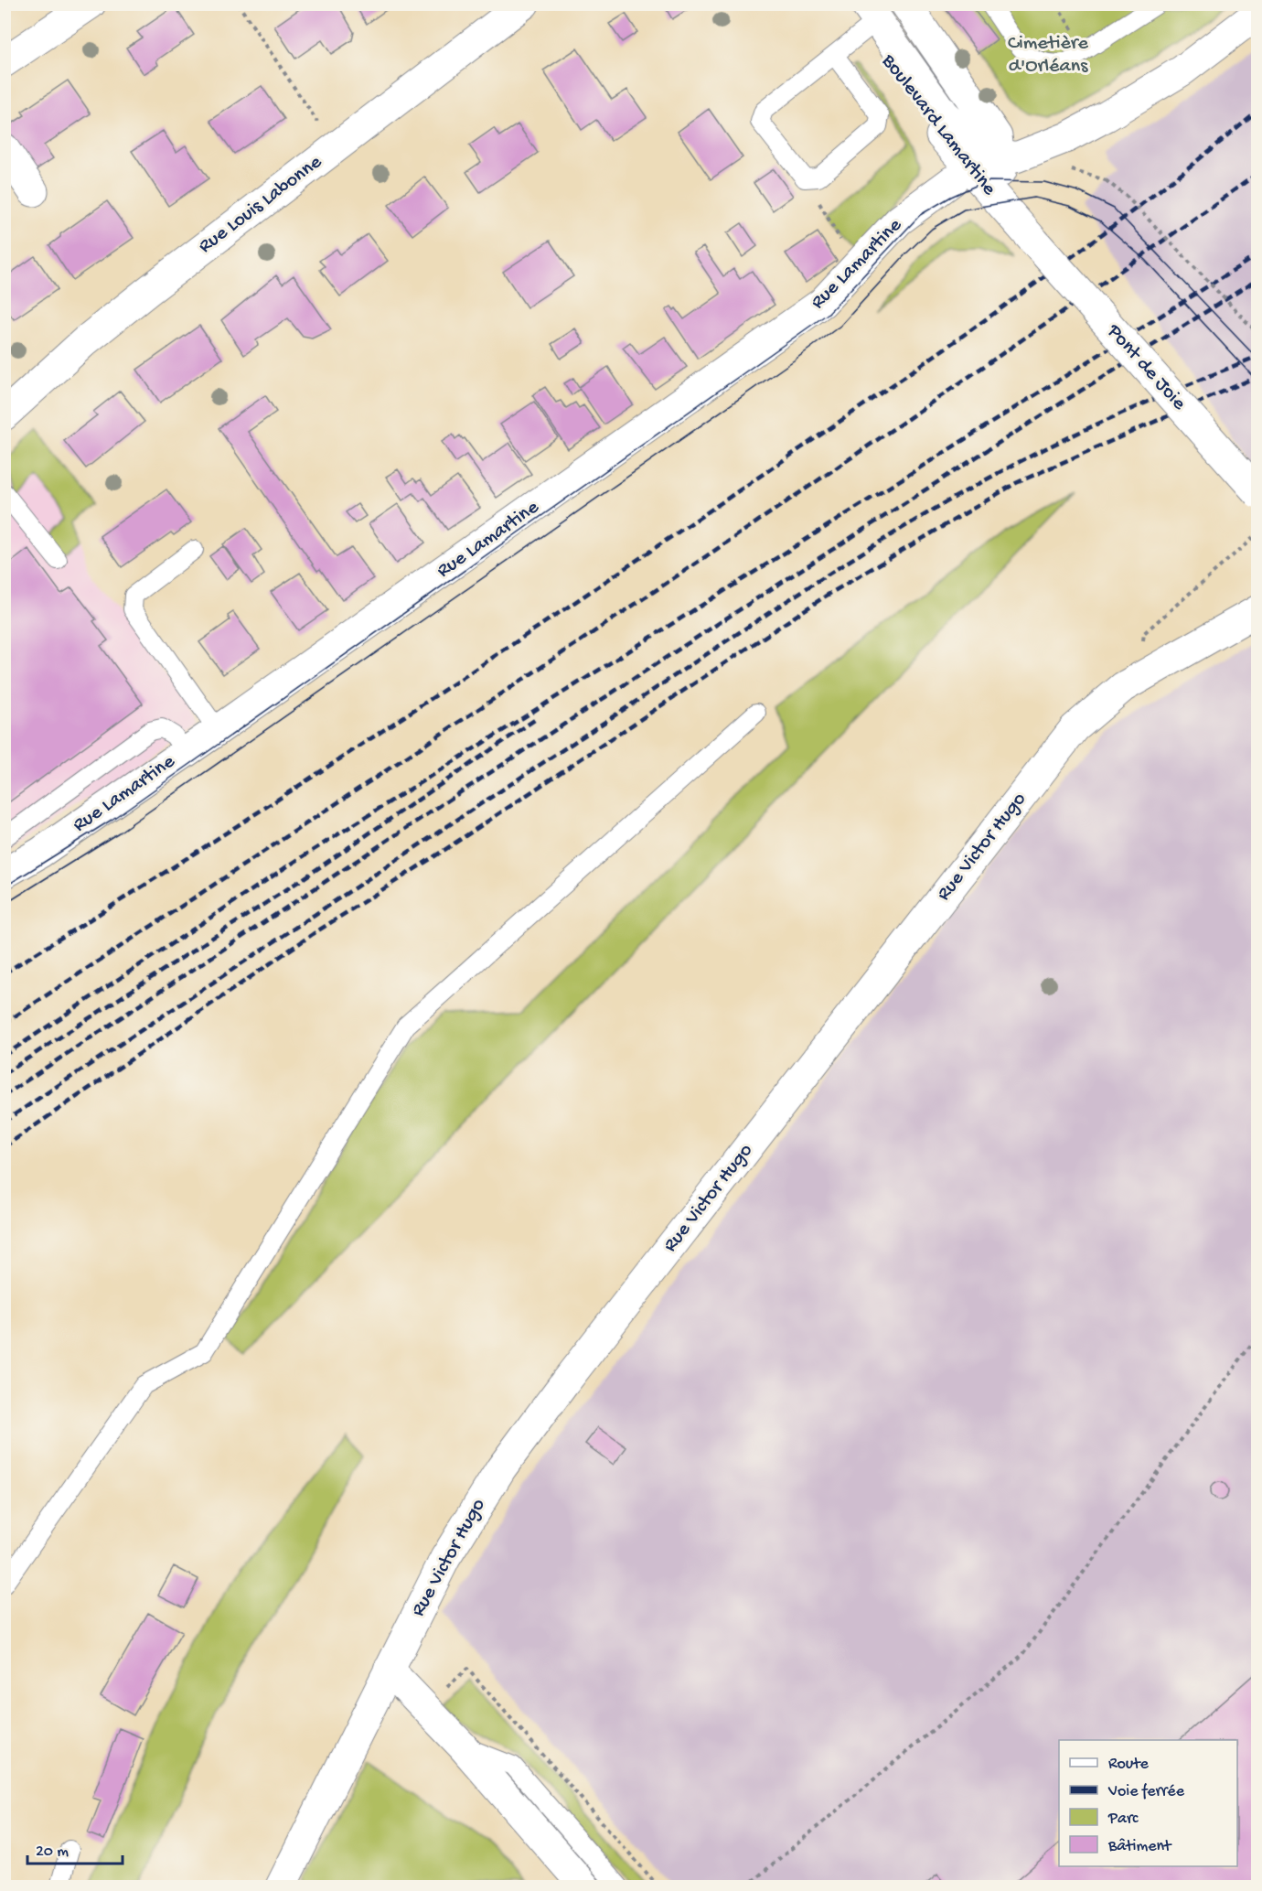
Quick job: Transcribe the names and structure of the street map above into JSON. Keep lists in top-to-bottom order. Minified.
{"streets":{"street":["Boulevard Lamartine","Rue Louis Labonne","Rue Lamartine","Pont de Joie","Rue Victor Hugo"]},"crossings":[["Boulevard Lamartine","Pont de Joie"]],"parks":["Cimetière d'Orléans"],"legend":["Route","Voie ferrée","Parc","Bâtiment"],"scale_bar":"20 m"}
